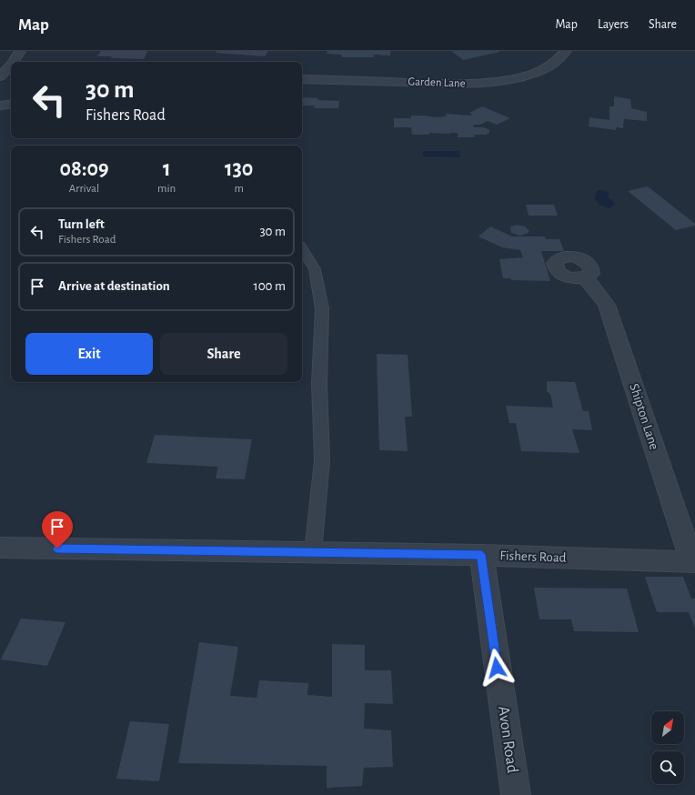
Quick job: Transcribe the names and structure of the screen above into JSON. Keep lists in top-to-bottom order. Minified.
{"streets":{"street":["Garden Lane","Shipton Lane","Fishers Road","Avon Road"]},"crossings":[["Shipton Lane","Fishers Road"],["Fishers Road","Avon Road"]],"north":"top right","page":{"header":"Map","nav":["Map","Layers","Share"],"turn":["30 m","Fishers Road"],"eta":["08:09","Arrival","1","min","130","m"],"list":[{"name":"Turn left","note":"Fishers Road","value":"30 m"},{"name":"Arrive at destination","value":"100 m"}],"buttons":["Exit","Share"]}}
